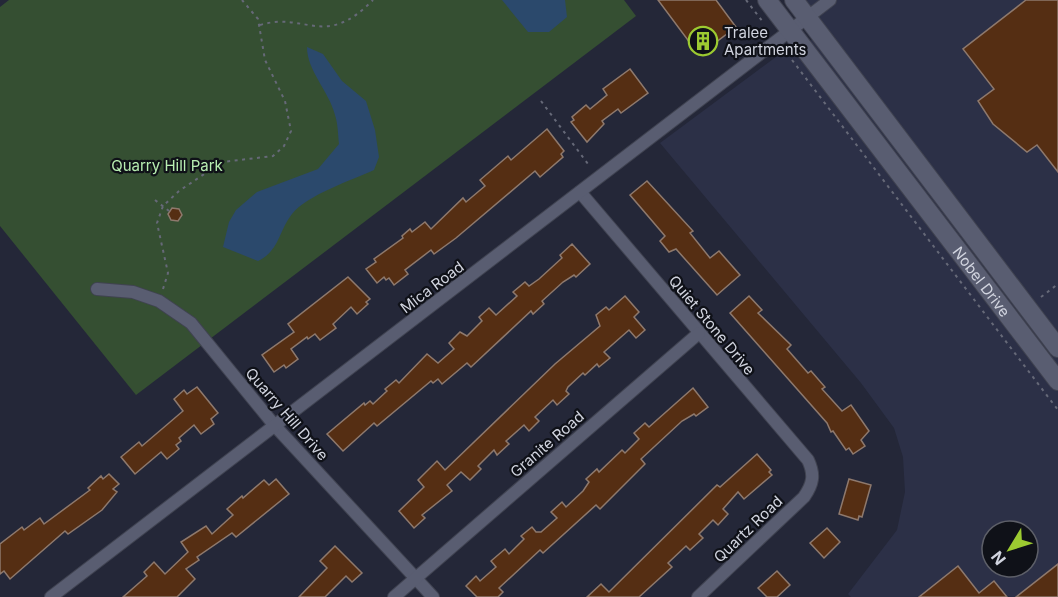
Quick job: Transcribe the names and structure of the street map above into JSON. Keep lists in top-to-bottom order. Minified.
{"streets":{"street":["Nobel Drive","Mica Road","Quiet Stone Drive","Quarry Hill Drive","Granite Road","Quartz Road"]},"crossings":[["Nobel Drive","Mica Road"],["Mica Road","Quiet Stone Drive"],["Mica Road","Quarry Hill Drive"],["Quiet Stone Drive","Granite Road"],["Quiet Stone Drive","Quartz Road"],["Quarry Hill Drive","Granite Road"]],"parks":["Quarry Hill Park"],"places":{"building":["Tralee Apartments"]},"north":"bottom left"}
